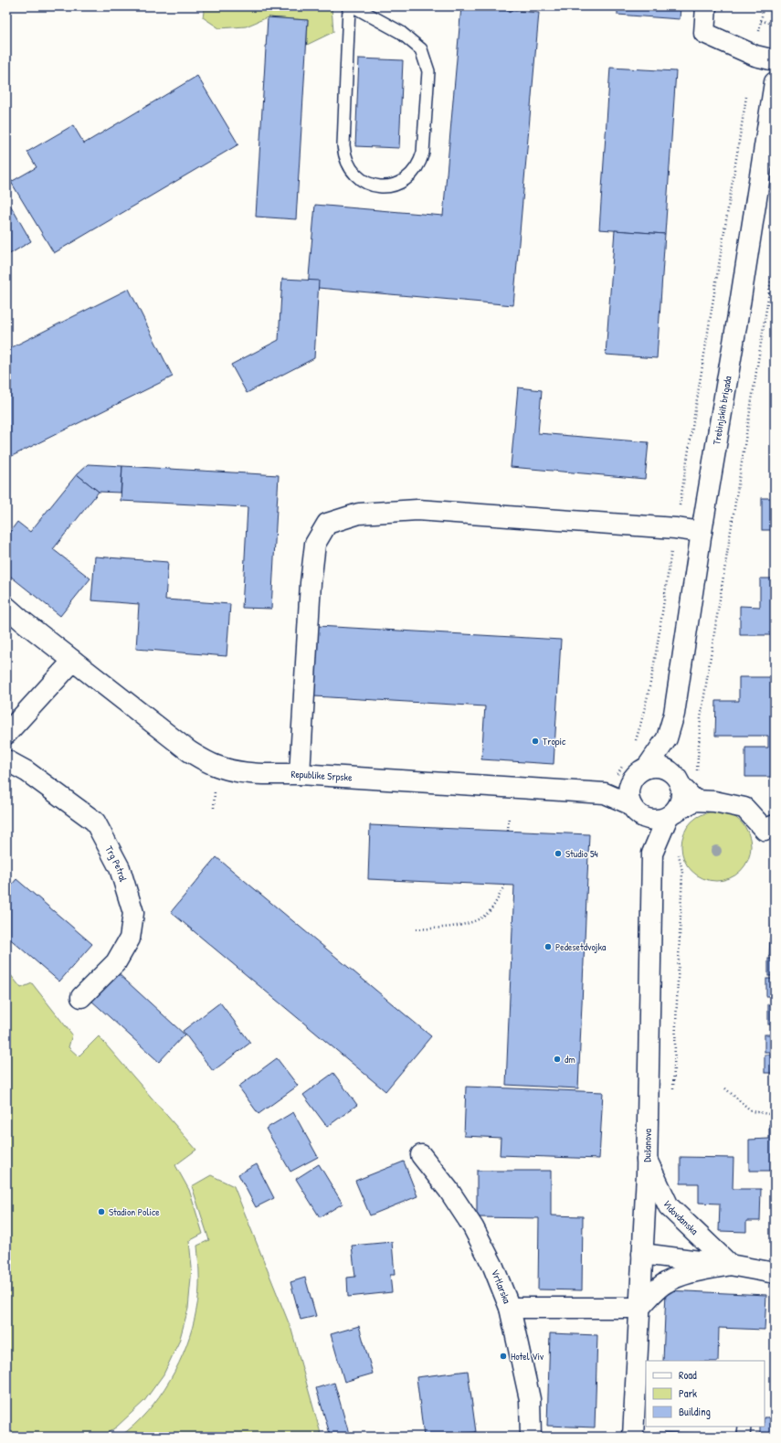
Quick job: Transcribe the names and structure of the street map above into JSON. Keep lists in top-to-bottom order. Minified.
{"streets":{"street":["Trebinjskih brigada","Republike Srpske","Trg Petral","Dušanova","Vidovdanska","Vrtlarska"]},"crossings":[["Dušanova","Vidovdanska"]],"places":["Tropic","Studio 54","Pedesetdvojka","dm","Stadion Police","Hotel Viv"],"legend":["Road","Park","Building"]}
